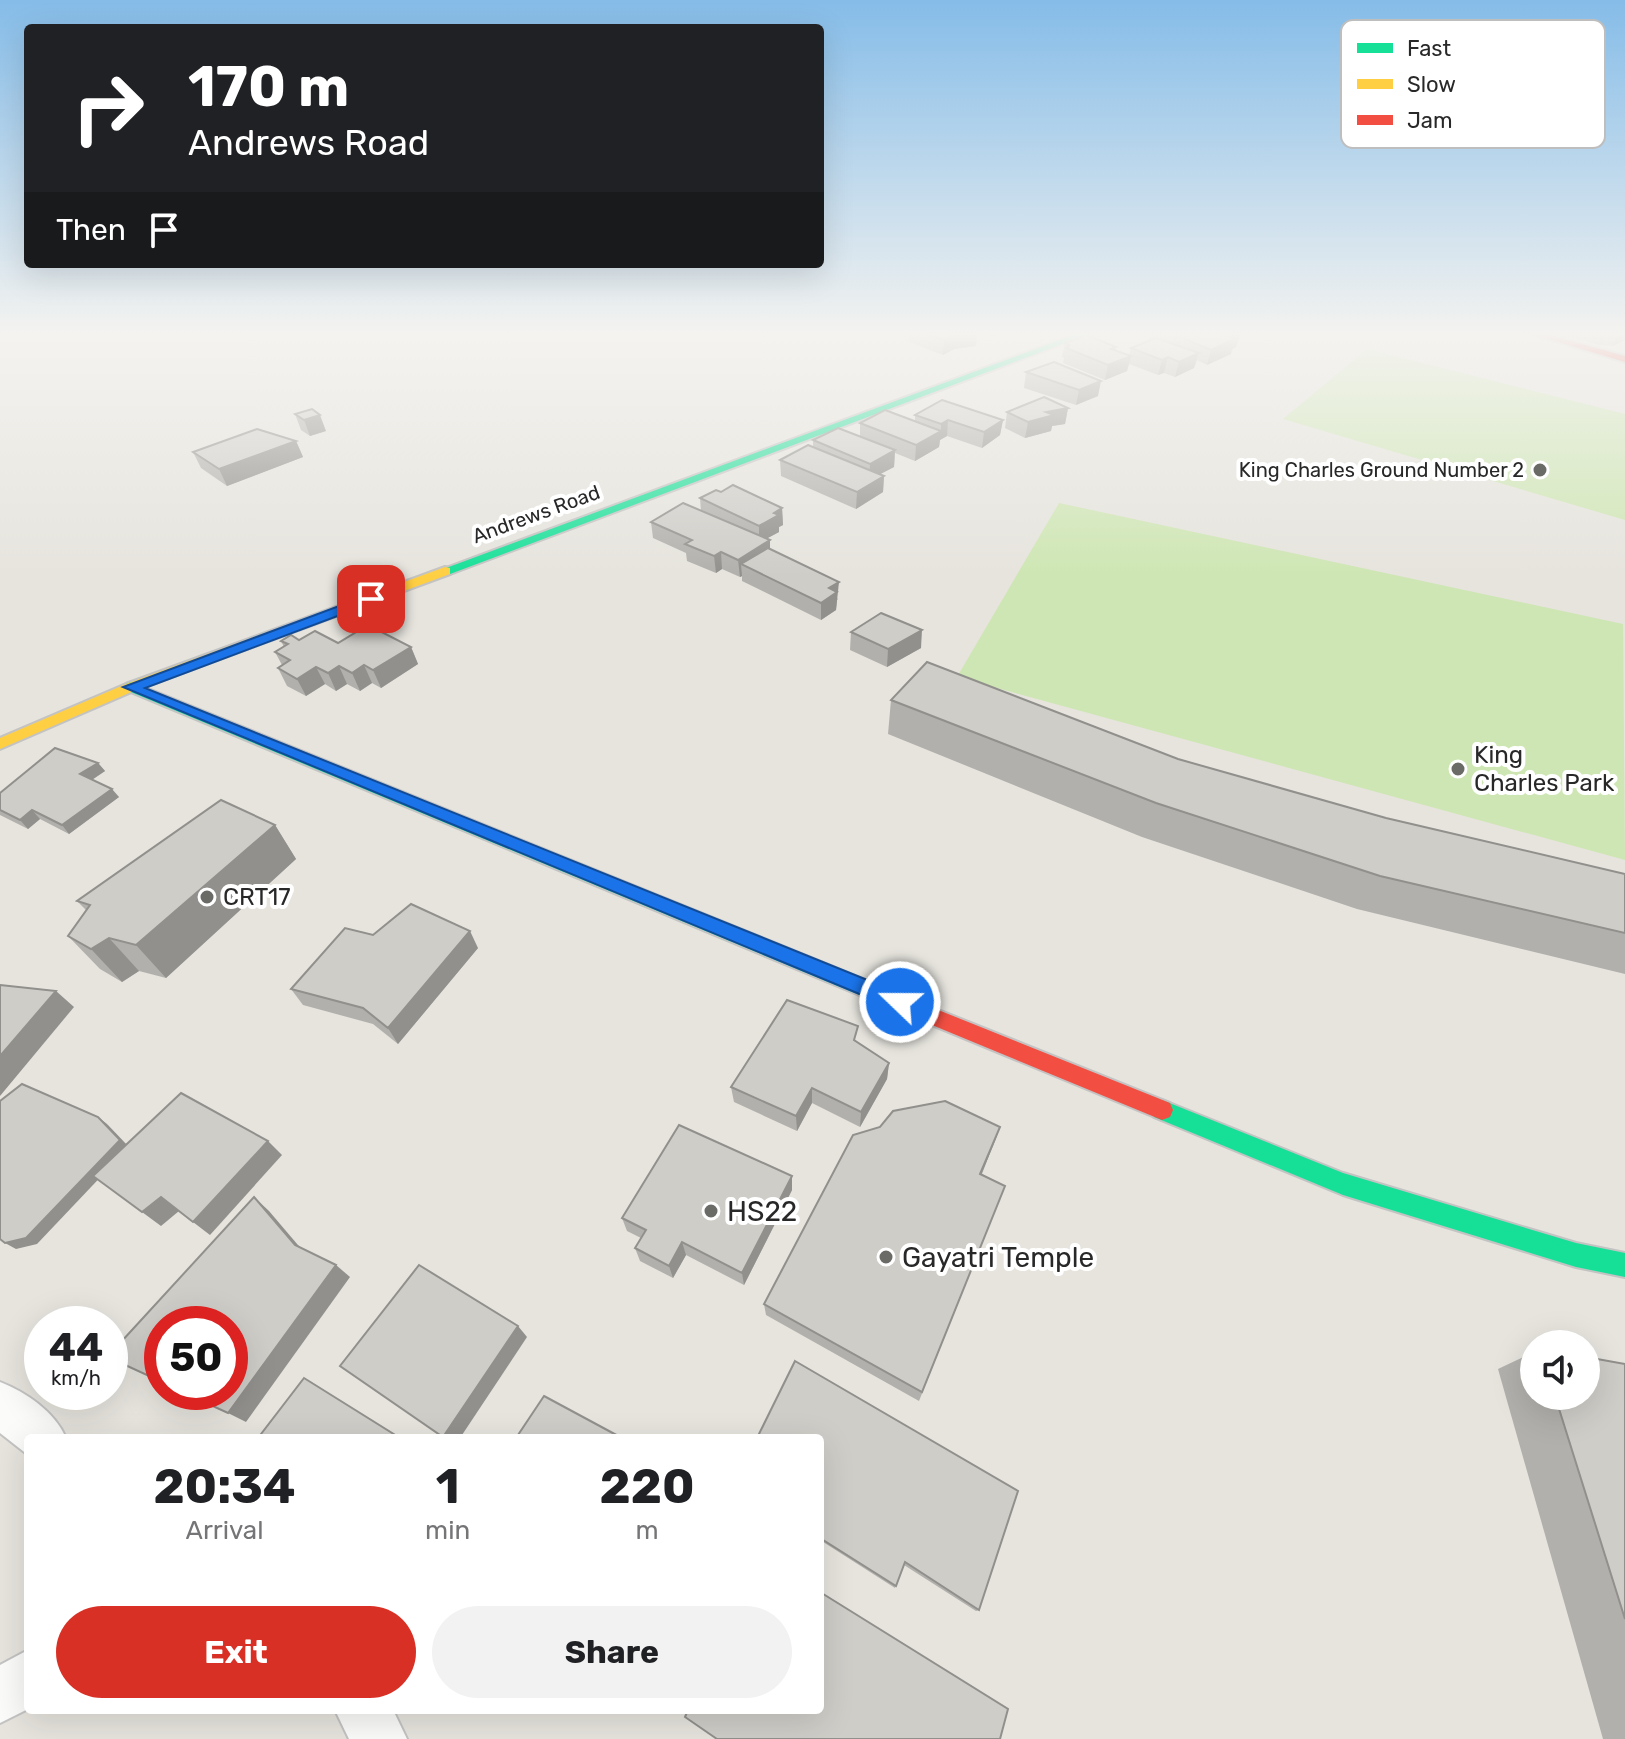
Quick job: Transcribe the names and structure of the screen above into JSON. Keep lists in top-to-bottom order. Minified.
{"streets":{"main road":["Andrews Road"]},"places":["King Charles Ground Number 2","King Charles Park","CRT17","HS22","Gayatri Temple"],"legend":["Fast","Slow","Jam"],"page":{"turn":["170 m","Andrews Road"],"then":"Then","speed":"44 km/h","limit":"50","eta":["20:34","Arrival","1","min","220","m"],"buttons":["Exit","Share"]}}
